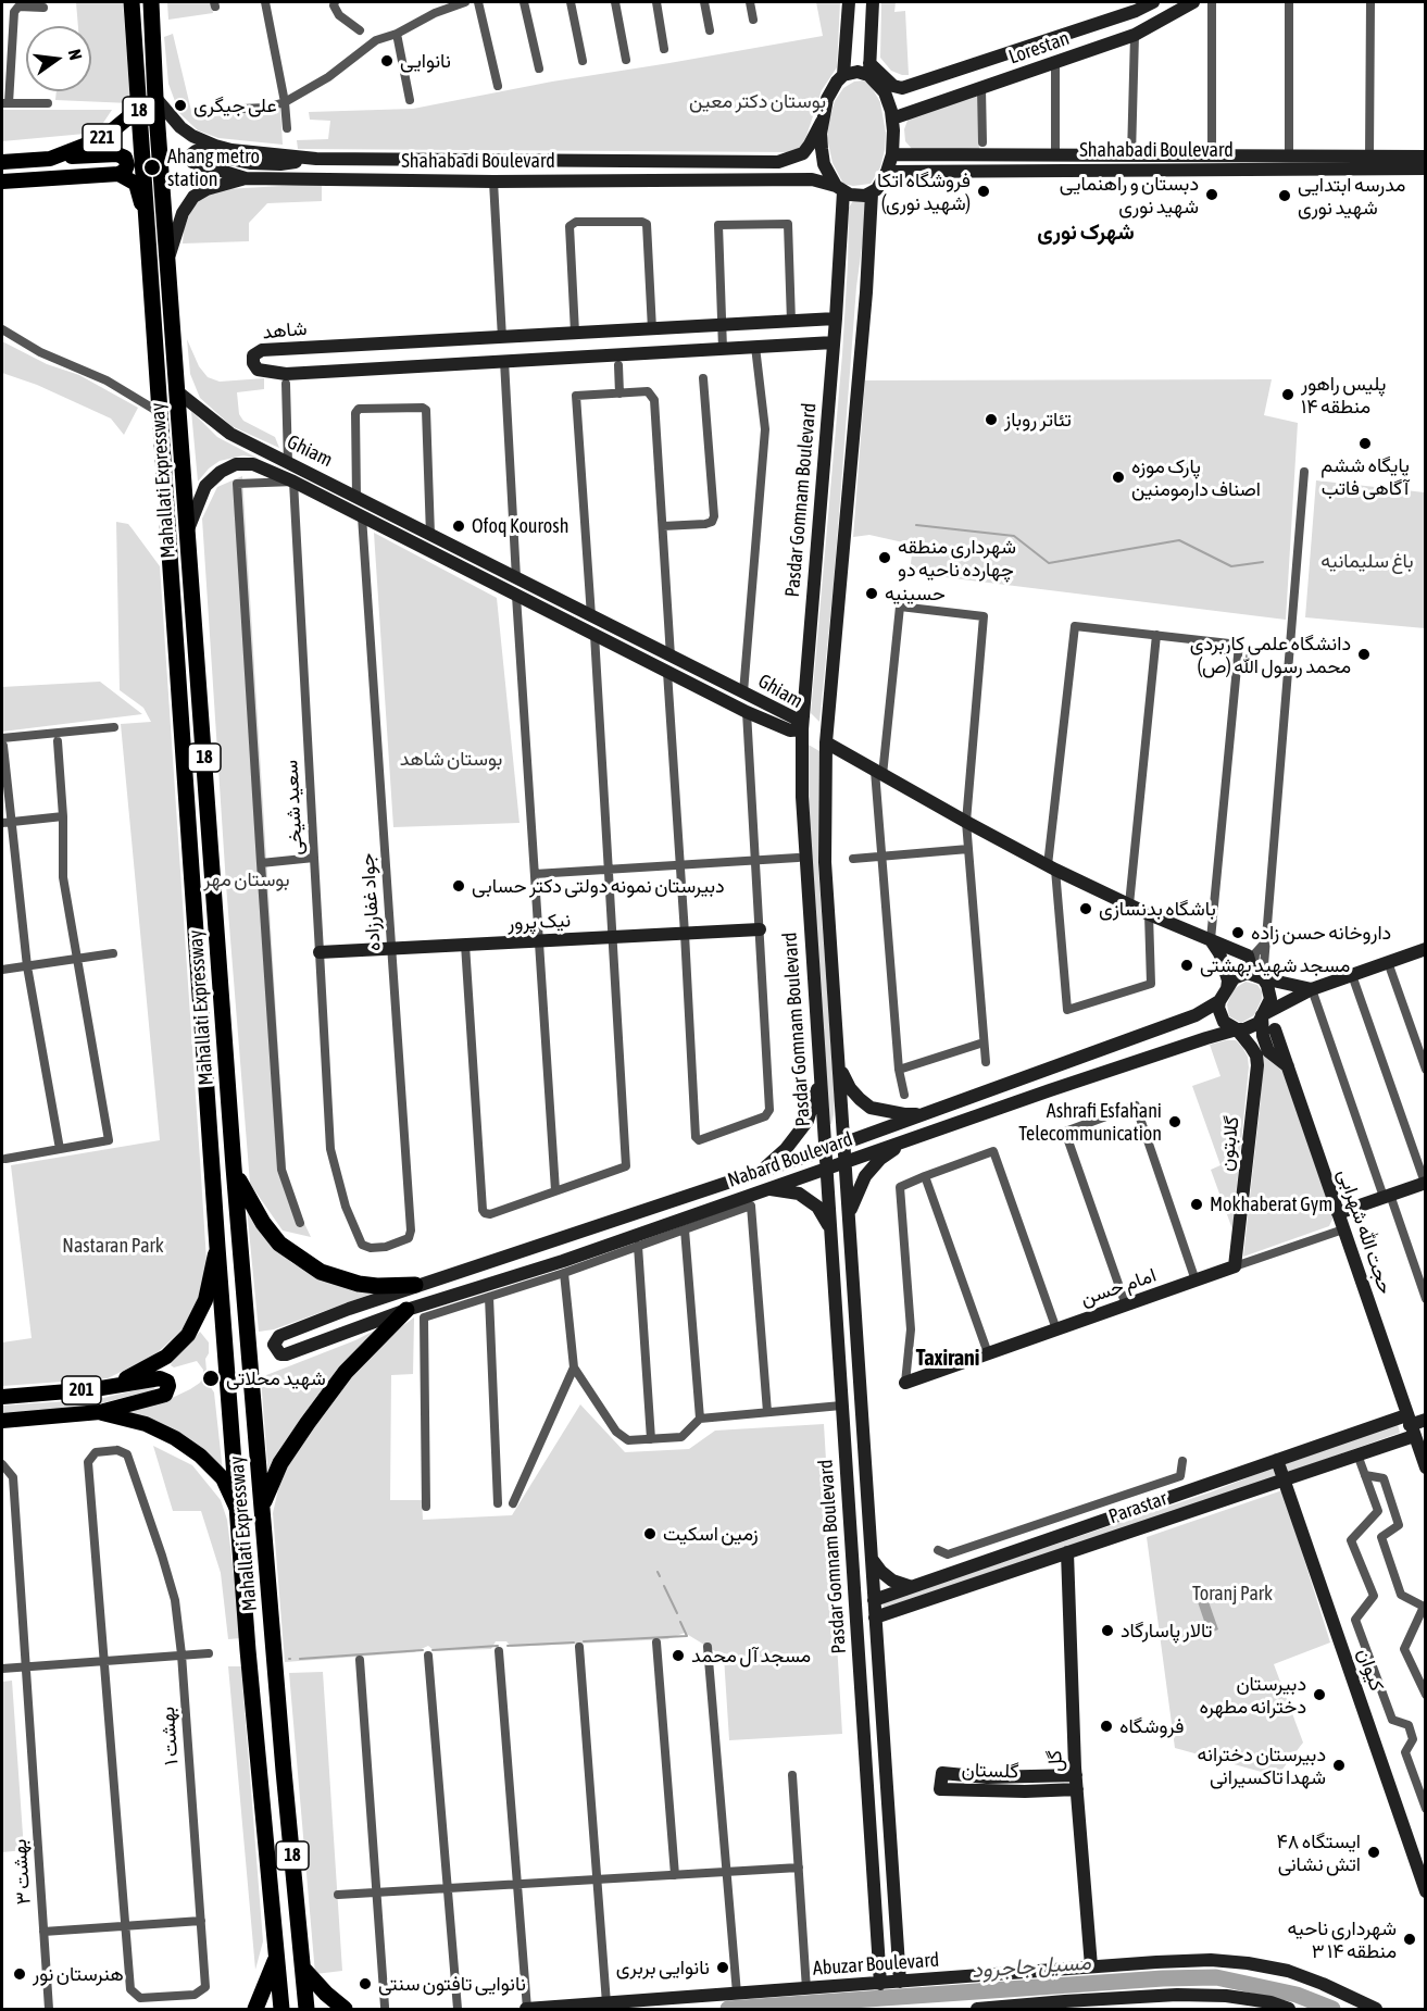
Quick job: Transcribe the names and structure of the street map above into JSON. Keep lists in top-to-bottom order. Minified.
{"streets":{"highway":["18","Mahallati Expressway"],"main road":["Lorestan","221","Shahabadi Boulevard","شاهد","Ghiam","Pasdar Gomnam Boulevard","نیک پرور","گلابتون","Nabard Boulevard","حجت الله شهرابی","امام حسن","201","Parastar","کیوان","گل","Abuzar Boulevard"],"street":["سعید شیخی","جواد غفارزاده","بهشت ۱","بهشت ۳"]},"crossings":[["Lorestan","Shahabadi Boulevard"],["Lorestan","Pasdar Gomnam Boulevard"],["221","Mahallati Expressway"],["Shahabadi Boulevard","Mahallati Expressway"],["Shahabadi Boulevard","Pasdar Gomnam Boulevard"],["شاهد","Pasdar Gomnam Boulevard"],["Ghiam","Mahallati Expressway"],["Ghiam","Pasdar Gomnam Boulevard"],["Ghiam","سعید شیخی"],["Ghiam","جواد غفارزاده"],["Pasdar Gomnam Boulevard","Nabard Boulevard"],["Pasdar Gomnam Boulevard","Parastar"],["Pasdar Gomnam Boulevard","Abuzar Boulevard"],["سعید شیخی","جواد غفارزاده"],["سعید شیخی","نیک پرور"],["جواد غفارزاده","نیک پرور"],["گلابتون","Nabard Boulevard"],["گلابتون","حجت الله شهرابی"],["گلابتون","امام حسن"],["Nabard Boulevard","حجت الله شهرابی"],["حجت الله شهرابی","امام حسن"],["حجت الله شهرابی","Parastar"],["Parastar","کیوان"],["Parastar","گل"],["گل","Abuzar Boulevard"]],"districts":["شهرک نوری","Taxirani"],"water":["مسیل جاجرود"],"parks":["بوستان دکتر معین","باغ سلیمانیه","بوستان شاهد","بوستان مهر","Nastaran Park","Toranj Park"],"places":["نانوایی","علی جیگری","Ahang metro station","فروشگاه اتکا (شهید نوری)","دبستان و راهنمایی شهید نوری","مدرسه ابتدایی شهید نوری","پلیس راهور منطقه ۱۴","تئاتر روباز","پایگاه ششم آگاهی فاتب","پارک موزه اصناف دارمومنین","Ofoq Kourosh","شهرداری منطقه چهارده ناحیه دو","حسینیه","دانشگاه علمی کاربردی محمد رسول الله (ص)","دبیرستان نمونه دولتی دکتر حسابی","باشگاه بدنسازی","داروخانه حسن زاده","مسجد شهید بهشتی","Ashrafi Esfahani Telecommunication","Mokhaberat Gym","شهید محلاتی","زمین اسکیت","تالار پاسارگاد","مسجد آل محمد","دبیرستان دخترانه مطهره","فروشگاه","دبیرستان دخترانه شهدا تاکسیرانی","ایستگاه ۴۸ اتش نشانی","شهرداری ناحیه ۳ منطقه ۱۴","نانوایی بربری","هنرستان نور","نانوایی تافتون سنتی"],"north":"right"}
